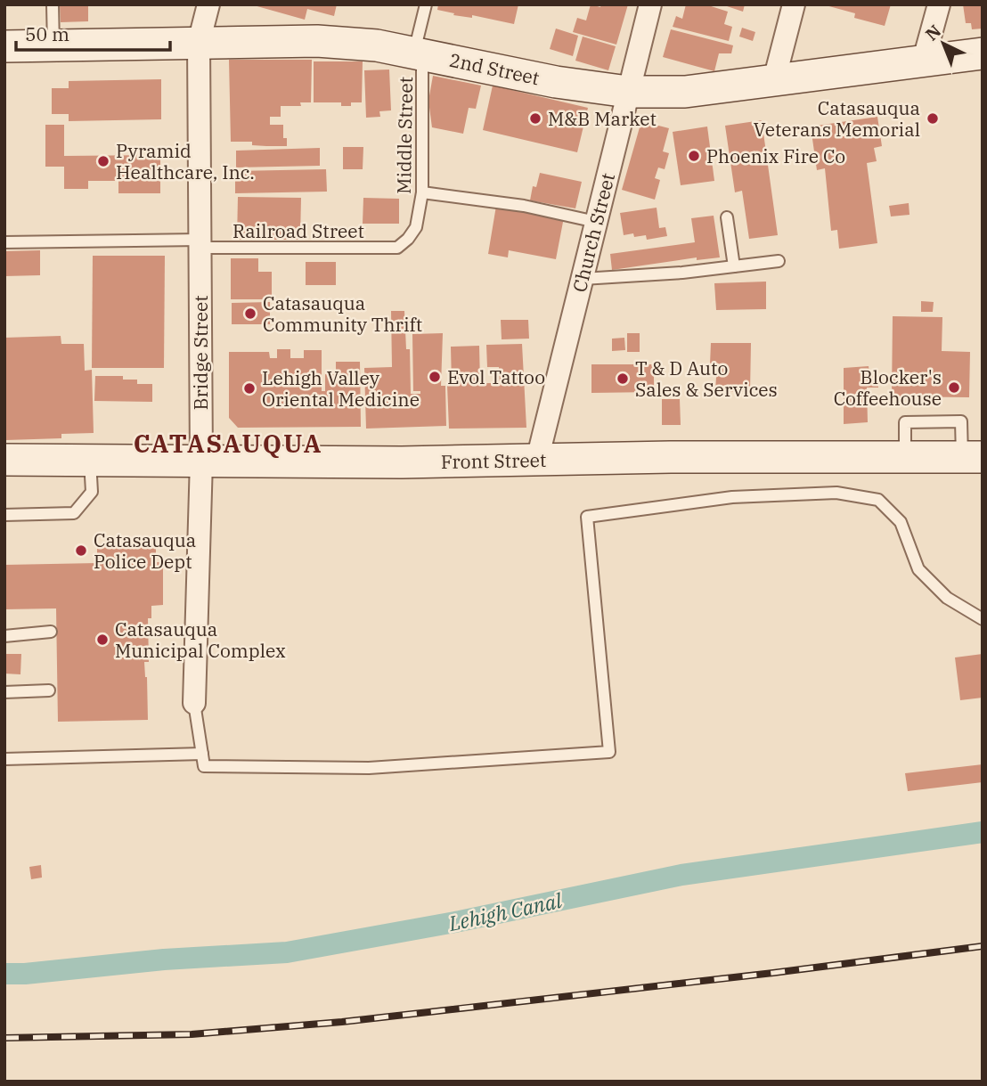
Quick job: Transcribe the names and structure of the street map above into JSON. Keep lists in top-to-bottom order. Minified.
{"streets":{"main road":["2nd Street","Front Street"],"street":["Church Street","Bridge Street"],"lane":["Middle Street","Railroad Street"]},"crossings":[["2nd Street","Middle Street"],["2nd Street","Church Street"],["2nd Street","Bridge Street"],["Middle Street","Railroad Street"],["Railroad Street","Bridge Street"],["Church Street","Front Street"],["Bridge Street","Front Street"]],"districts":["CATASAUQUA"],"water":["Lehigh Canal"],"places":["M&B Market","Catasauqua Veterans Memorial","Phoenix Fire Co","Pyramid Healthcare, Inc.","Catasauqua Community Thrift","Evol Tattoo","T & D Auto Sales & Services","Blocker's Coffeehouse","Lehigh Valley Oriental Medicine","Catasauqua Police Dept","Catasauqua Municipal Complex"],"scale_bar":"50 m","north":"top left"}
